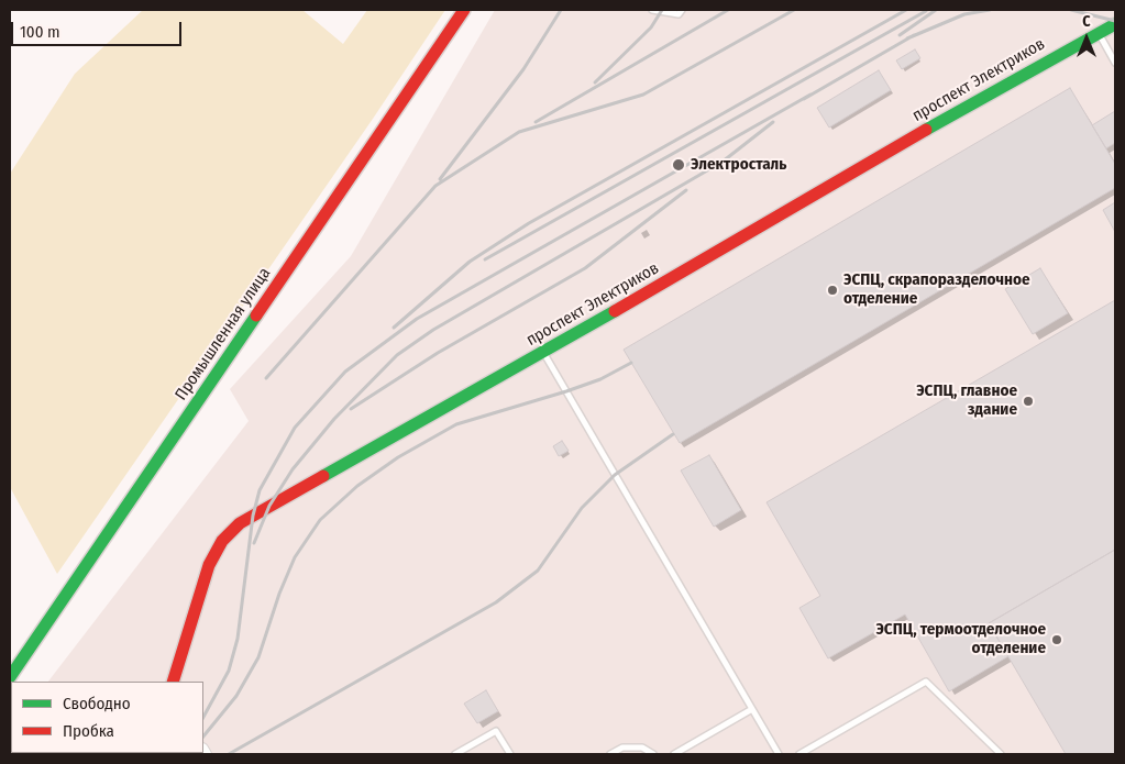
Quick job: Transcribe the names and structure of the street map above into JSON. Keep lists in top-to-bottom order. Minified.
{"streets":{"street":["проспект Электриков","Промышленная улица"]},"places":["Электросталь","ЭСПЦ, скрапоразделочное отделение","ЭСПЦ, главное здание","ЭСПЦ, термоотделочное отделение"],"legend":["Свободно","Пробка"],"scale_bar":"100 m","north":"top"}
